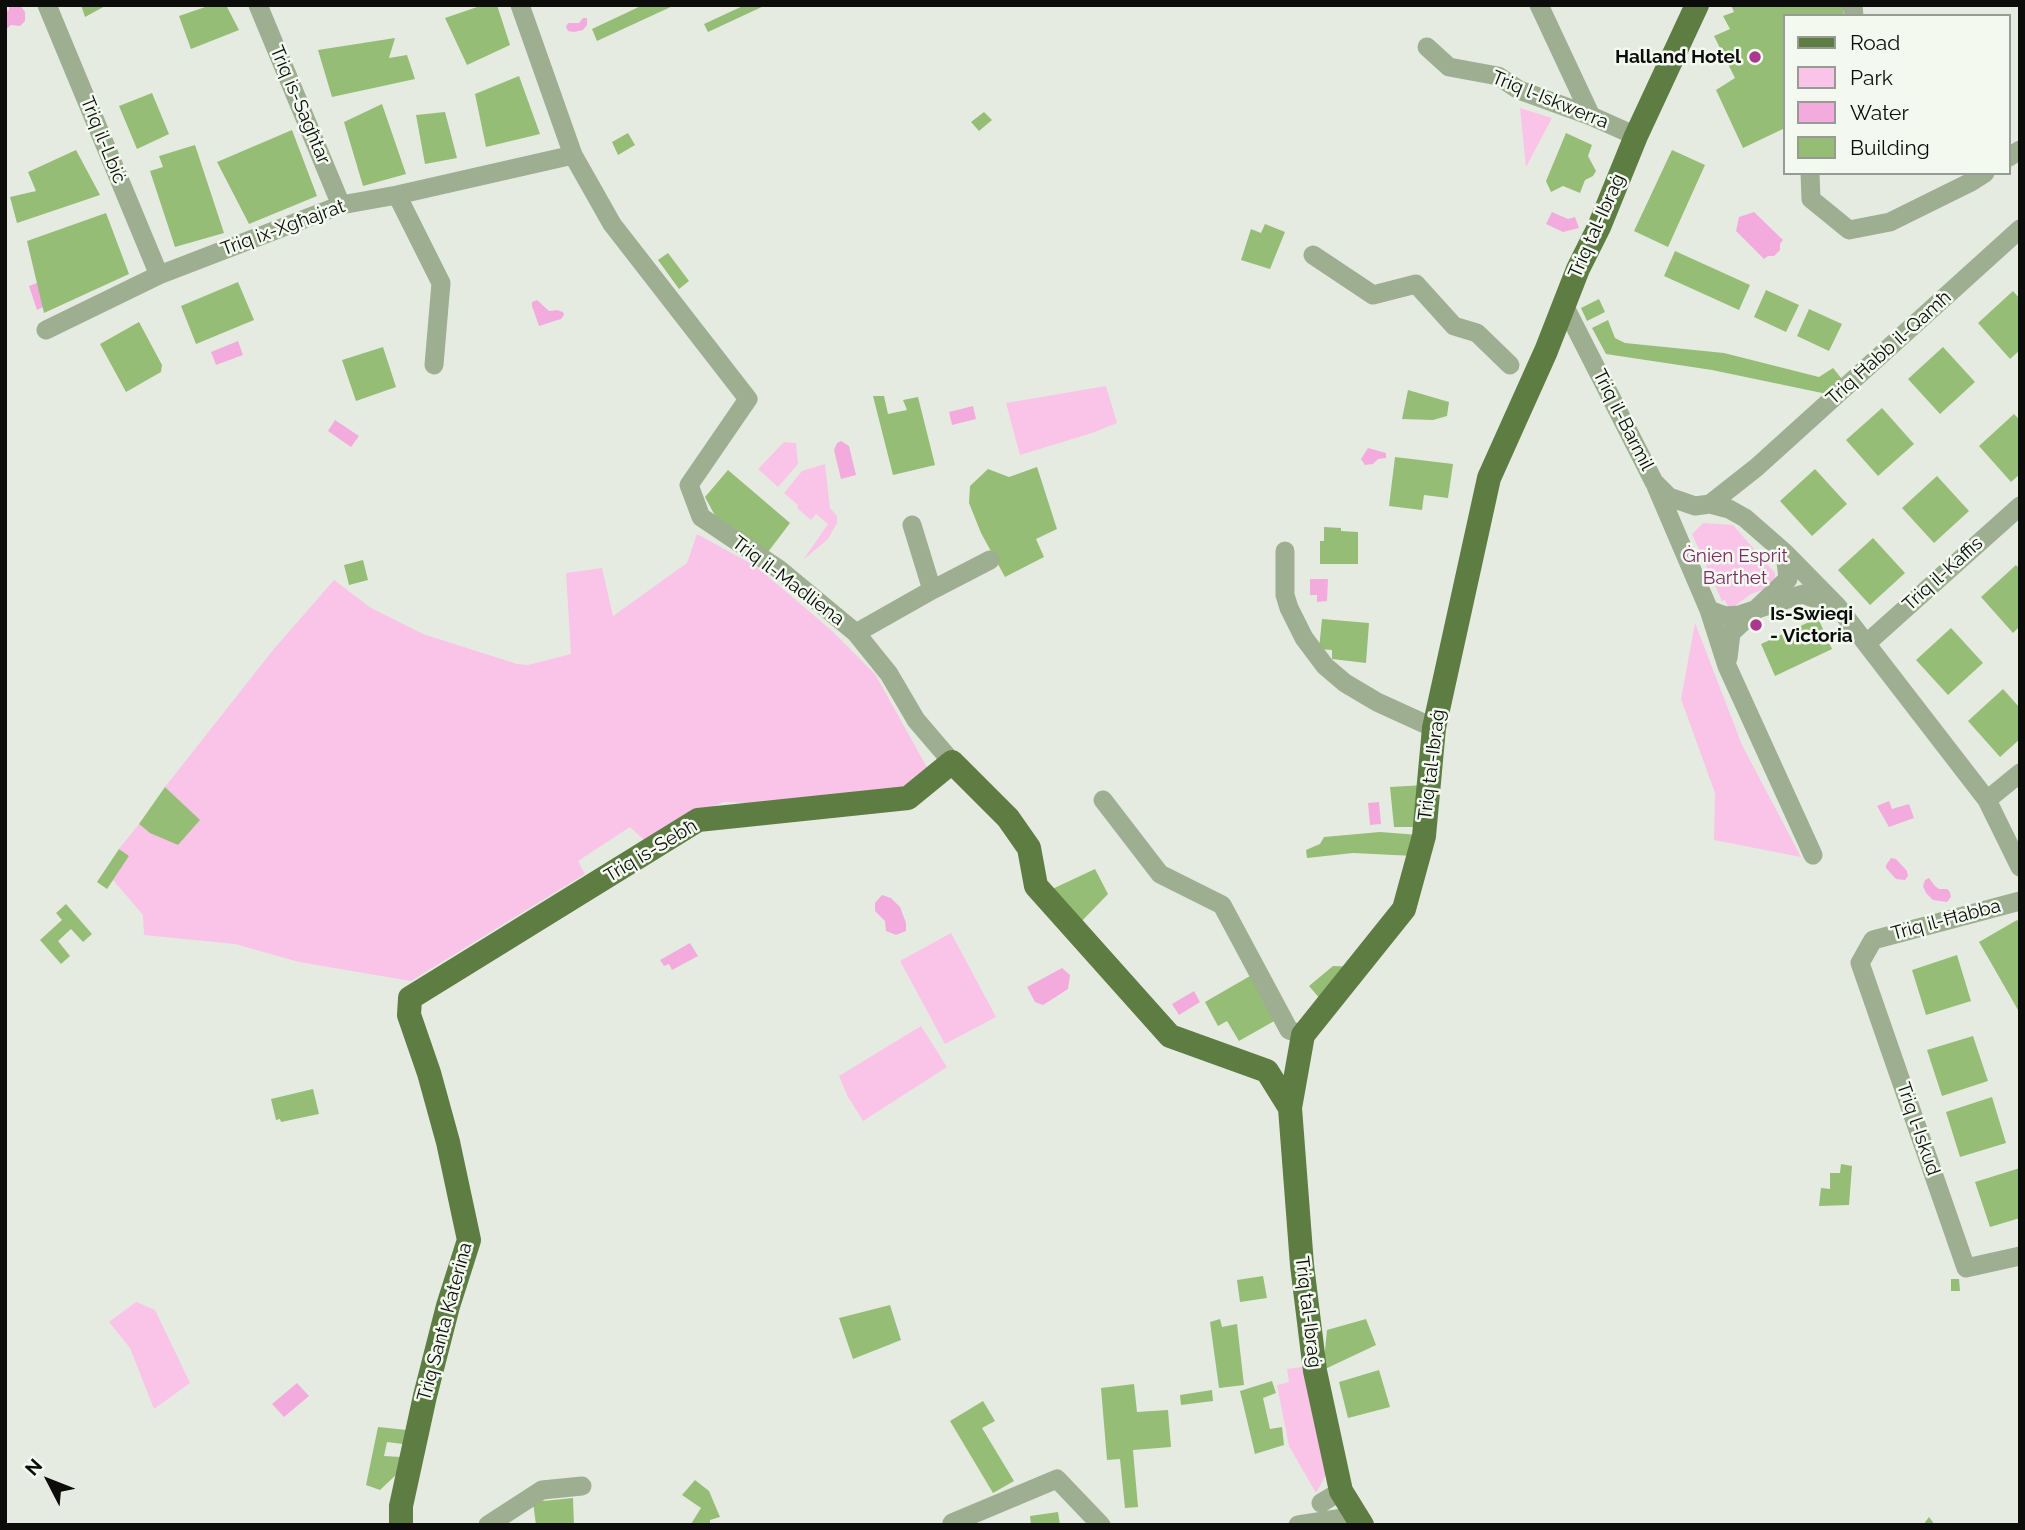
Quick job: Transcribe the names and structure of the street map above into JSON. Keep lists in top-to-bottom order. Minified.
{"streets":{"main road":["Triq tal-Ibraġ","Triq il-Madliena","Triq is-Sebħ","Triq Santa Katerina"],"street":["Triq l-Iskwerra","Triq is-Sagħtar","Triq il-Lbiċ","Triq ix-Xgħajrat","Triq Ħabb il-Qamħ","Triq il-Barmil","Triq il-Kaffis","Triq il-Ħabba","Triq l-Iskud"]},"crossings":[["Triq l-Iskwerra","Triq tal-Ibraġ"],["Triq is-Sagħtar","Triq ix-Xgħajrat"],["Triq il-Lbiċ","Triq ix-Xgħajrat"],["Triq tal-Ibraġ","Triq il-Barmil"],["Triq ix-Xgħajrat","Triq il-Madliena"],["Triq Ħabb il-Qamħ","Triq il-Barmil"],["Triq il-Barmil","Triq il-Kaffis"],["Triq il-Madliena","Triq is-Sebħ"],["Triq is-Sebħ","Triq Santa Katerina"],["Triq il-Ħabba","Triq l-Iskud"]],"parks":["Ġnien Esprit Barthet"],"places":["Halland Hotel","Is-Swieqi - Victoria"],"legend":["Road","Park","Water","Building"],"north":"top left"}
